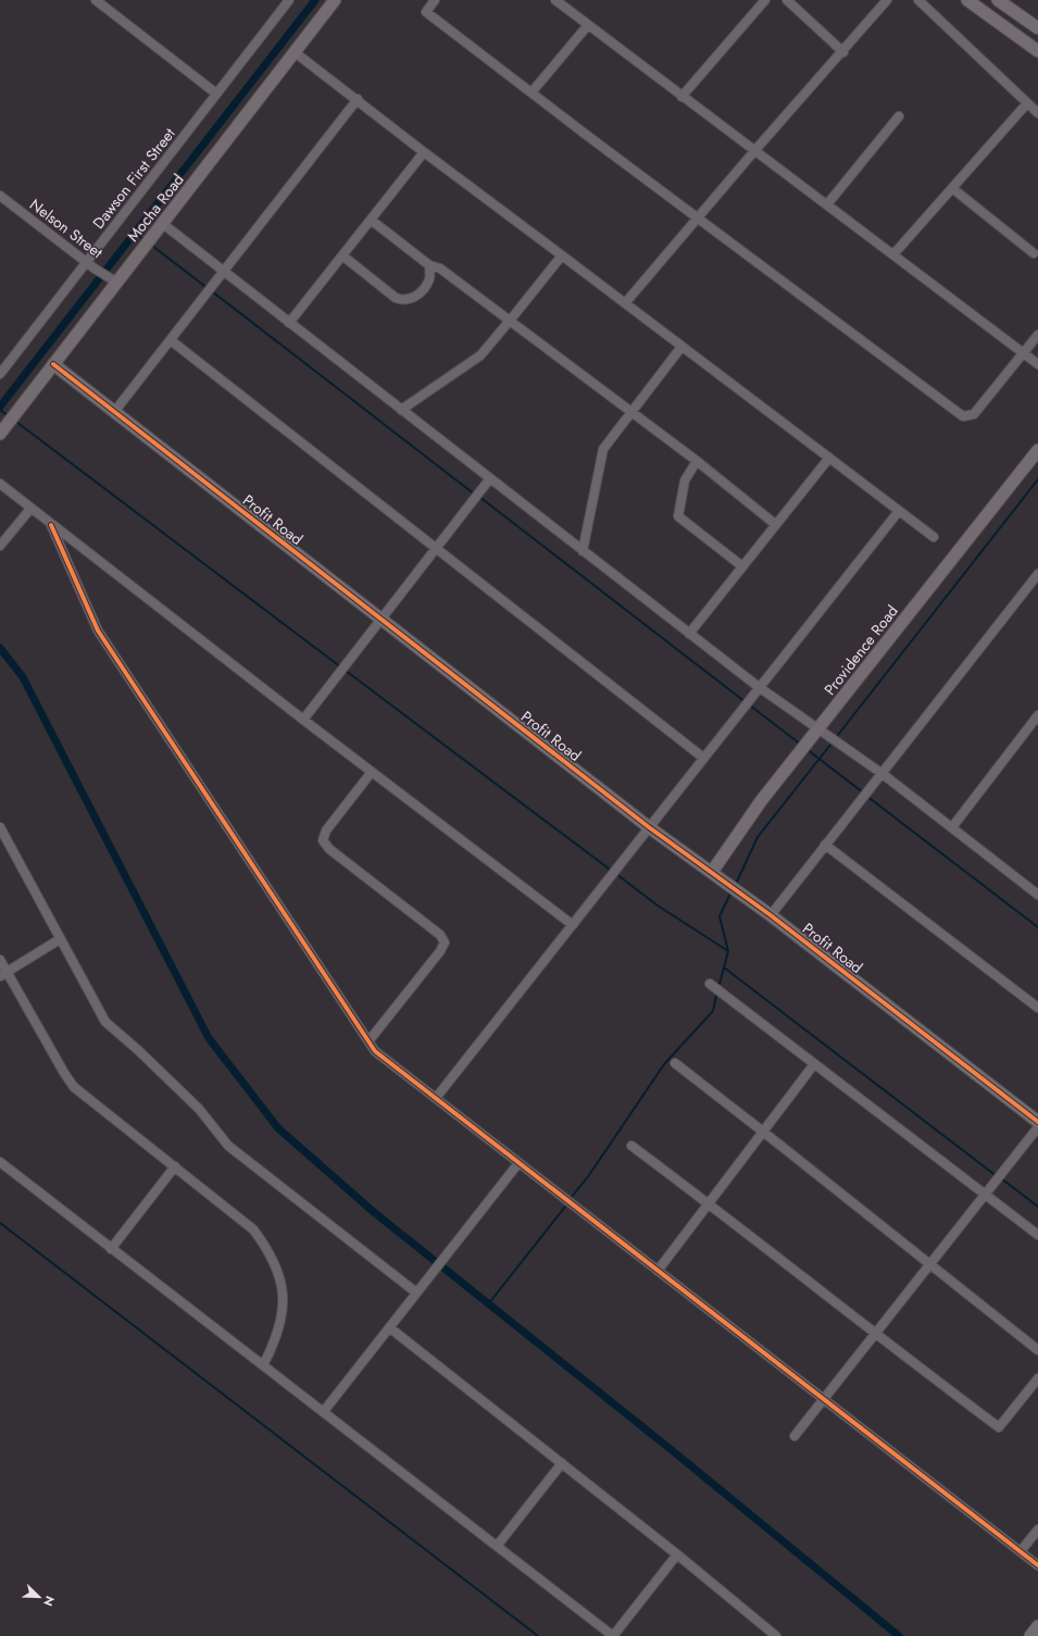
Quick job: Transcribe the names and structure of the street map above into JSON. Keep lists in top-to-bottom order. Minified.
{"streets":{"street":["Dawson First Street","Mocha Road","Nelson Street","Profit Road","Providence Road"]},"crossings":[["Dawson First Street","Nelson Street"],["Mocha Road","Nelson Street"],["Mocha Road","Profit Road"],["Profit Road","Providence Road"]],"north":"bottom right"}
